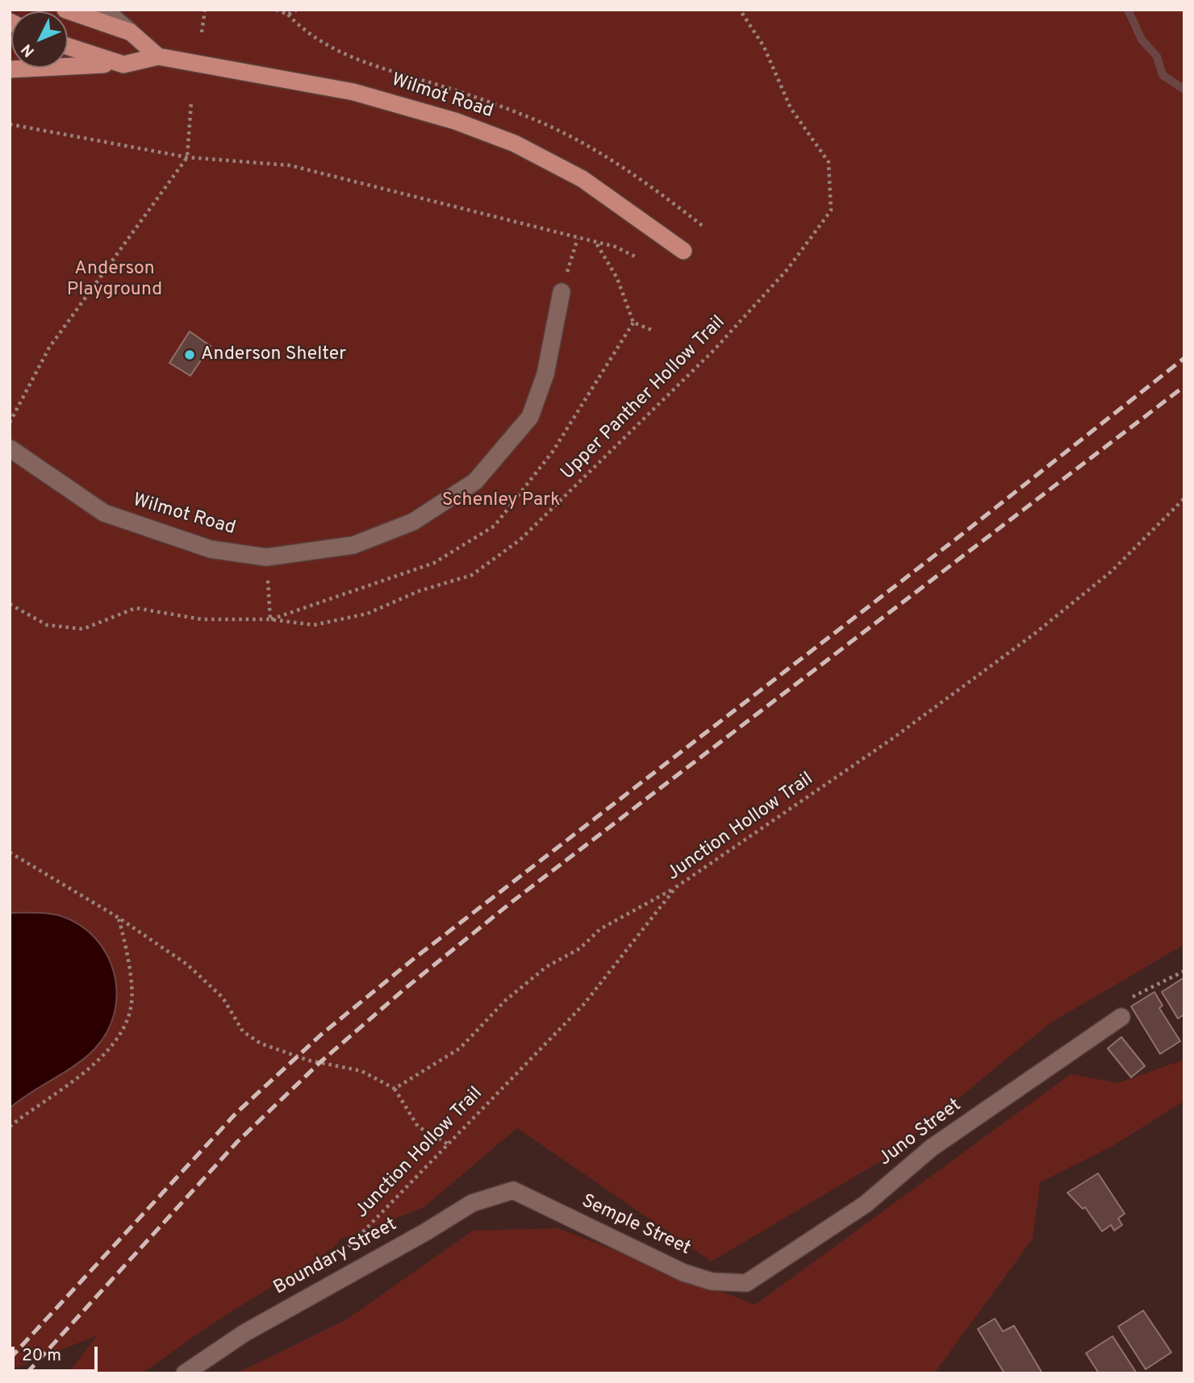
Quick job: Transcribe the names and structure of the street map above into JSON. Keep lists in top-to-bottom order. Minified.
{"streets":{"main road":["Wilmot Road"],"street":["Juno Street","Semple Street","Boundary Street"],"path":["Upper Panther Hollow Trail","Junction Hollow Trail"]},"crossings":[["Juno Street","Semple Street"],["Semple Street","Boundary Street"]],"parks":["Anderson Playground","Schenley Park"],"places":["Anderson Shelter"],"scale_bar":"20 m","north":"bottom left"}
